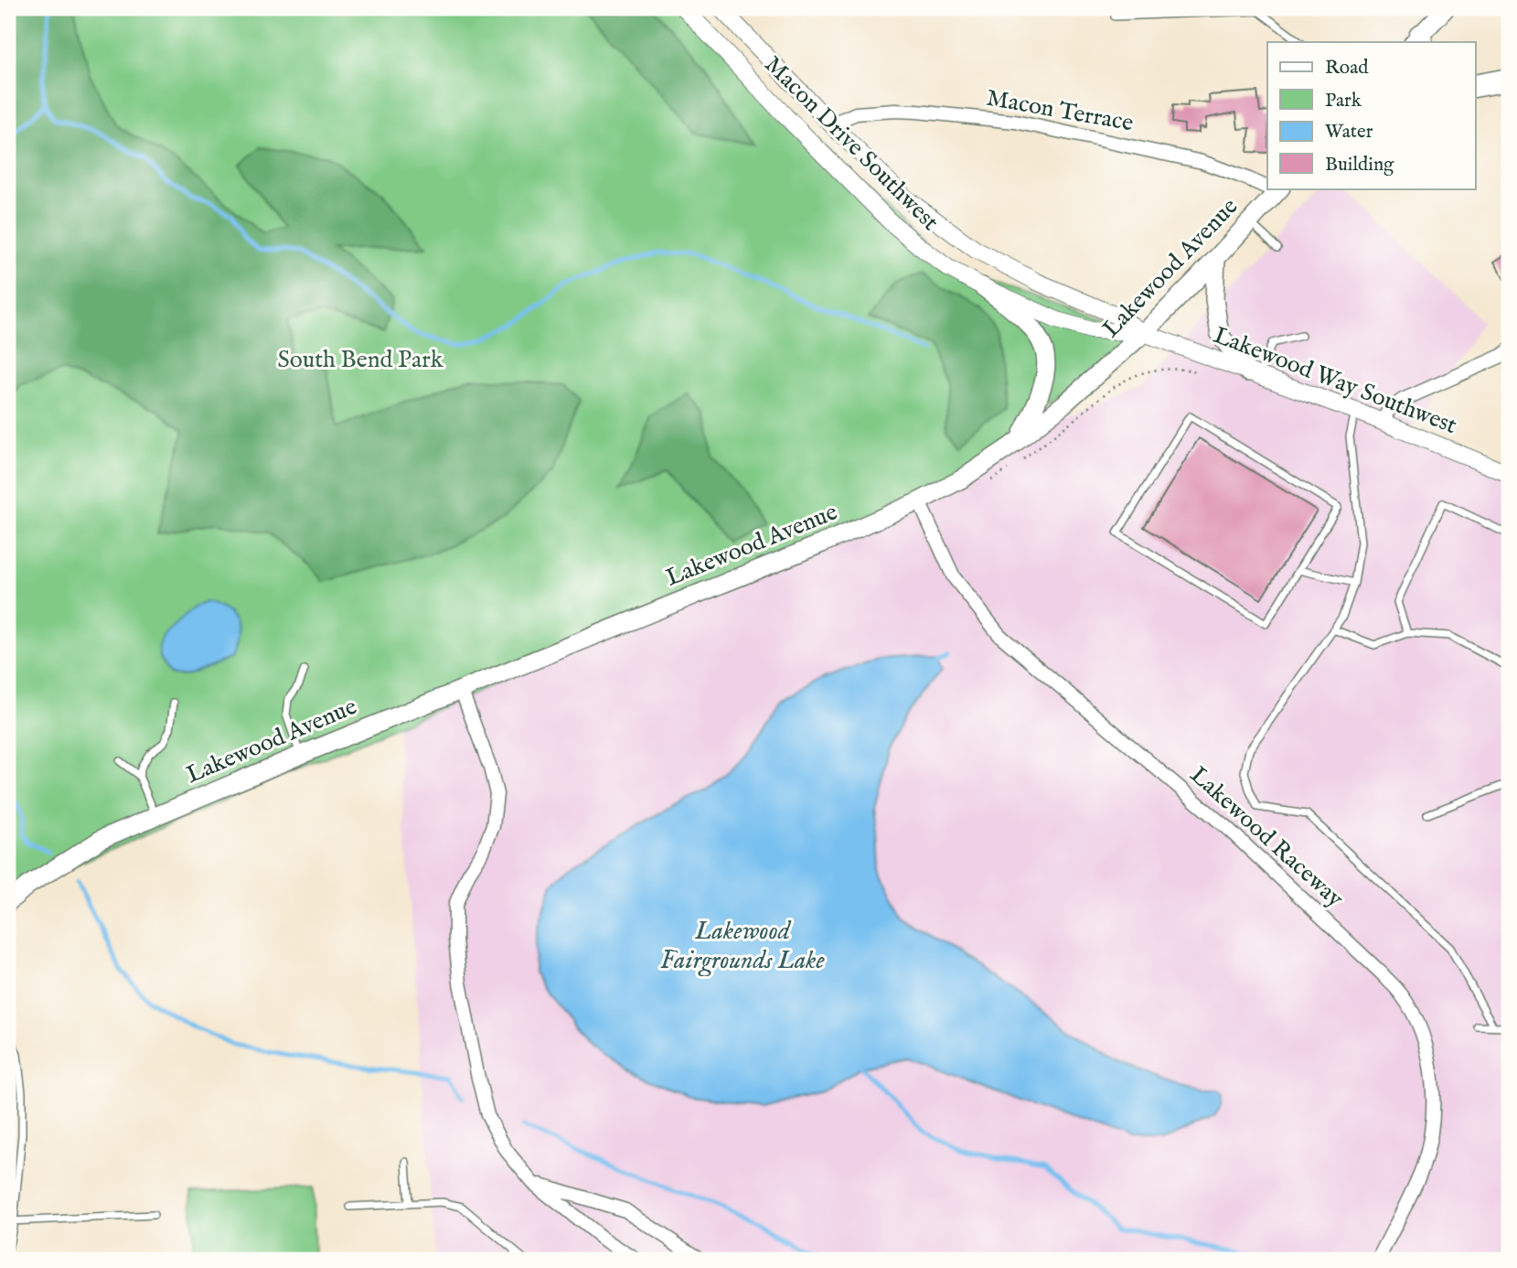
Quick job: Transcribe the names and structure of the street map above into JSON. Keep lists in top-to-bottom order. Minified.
{"streets":{"main road":["Lakewood Avenue"],"street":["Macon Terrace","Macon Drive Southwest","Lakewood Way Southwest","Lakewood Raceway"]},"crossings":[["Macon Terrace","Macon Drive Southwest"],["Macon Drive Southwest","Lakewood Avenue"],["Macon Drive Southwest","Lakewood Way Southwest"],["Lakewood Avenue","Lakewood Way Southwest"],["Lakewood Avenue","Lakewood Raceway"]],"water":["Lakewood Fairgrounds Lake"],"parks":["South Bend Park"],"legend":["Road","Park","Water","Building"]}
